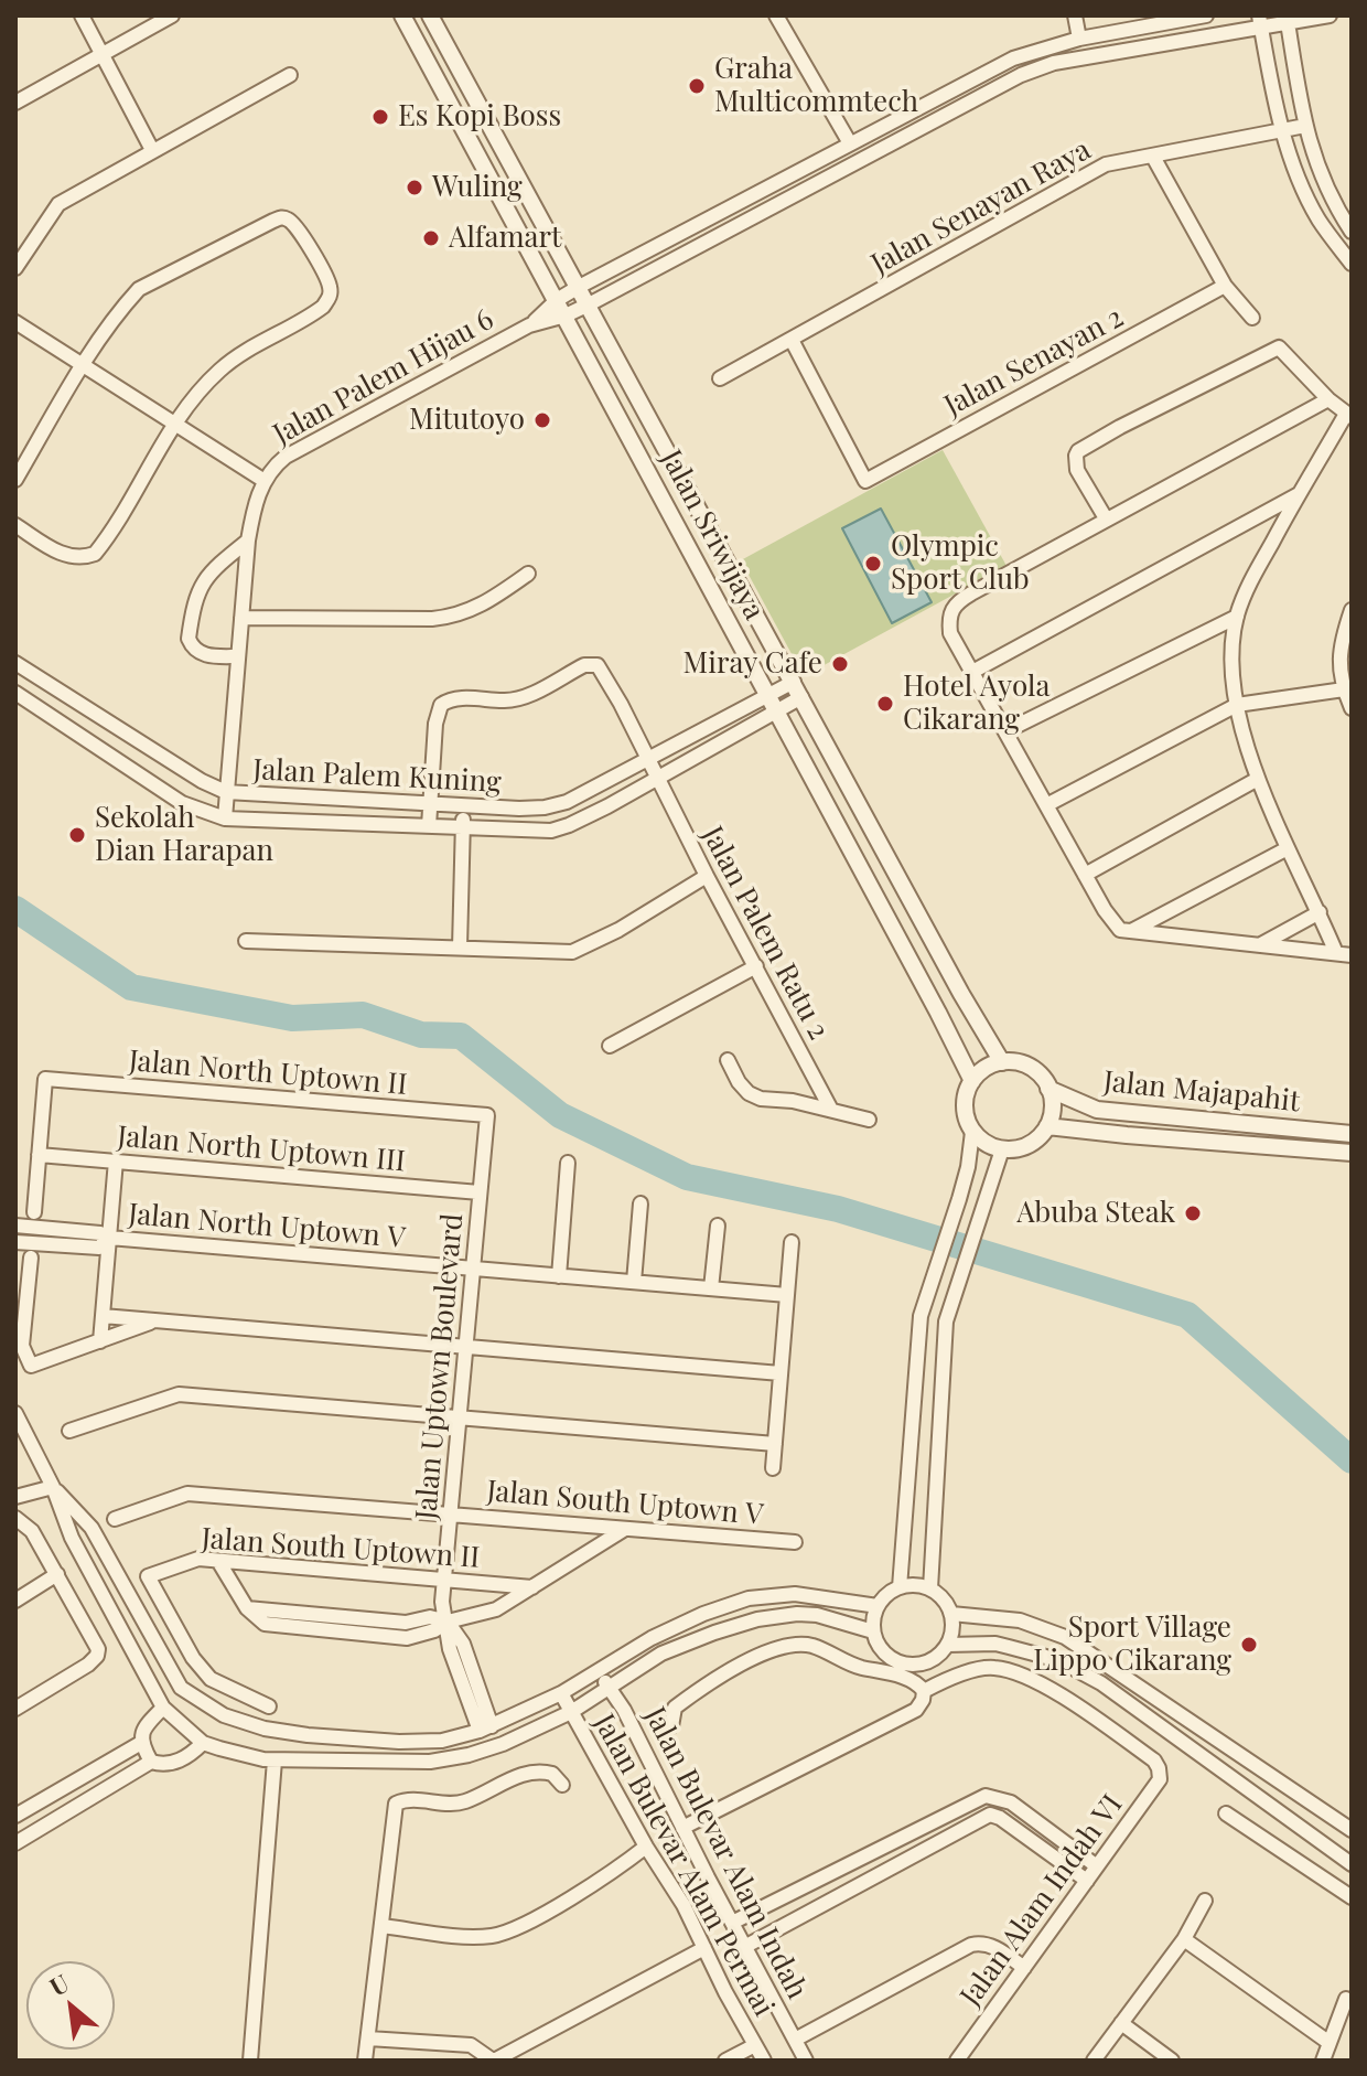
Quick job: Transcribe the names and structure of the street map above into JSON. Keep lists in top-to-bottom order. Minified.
{"streets":{"street":["Jalan Senayan Raya","Jalan Senayan 2","Jalan Palem Hijau 6","Jalan Sriwijaya","Jalan Palem Kuning","Jalan Palem Ratu 2","Jalan North Uptown II","Jalan Majapahit","Jalan North Uptown III","Jalan North Uptown V","Jalan Uptown Boulevard","Jalan South Uptown V","Jalan South Uptown II","Jalan Bulevar Alam Indah","Jalan Bulevar Alam Permai","Jalan Alam Indah VI"]},"crossings":[["Jalan Senayan Raya","Jalan Senayan 2"],["Jalan Sriwijaya","Jalan Palem Kuning"],["Jalan Sriwijaya","Jalan Majapahit"],["Jalan Palem Kuning","Jalan Palem Ratu 2"],["Jalan North Uptown II","Jalan North Uptown III"],["Jalan North Uptown II","Jalan Uptown Boulevard"],["Jalan North Uptown III","Jalan Uptown Boulevard"],["Jalan North Uptown V","Jalan Uptown Boulevard"],["Jalan Uptown Boulevard","Jalan South Uptown V"],["Jalan Uptown Boulevard","Jalan South Uptown II"]],"places":["Graha Multicommtech","Es Kopi Boss","Wuling","Alfamart","Mitutoyo","Olympic Sport Club","Miray Cafe","Hotel Ayola Cikarang","Sekolah Dian Harapan","Abuba Steak","Sport Village Lippo Cikarang"],"north":"top left"}
